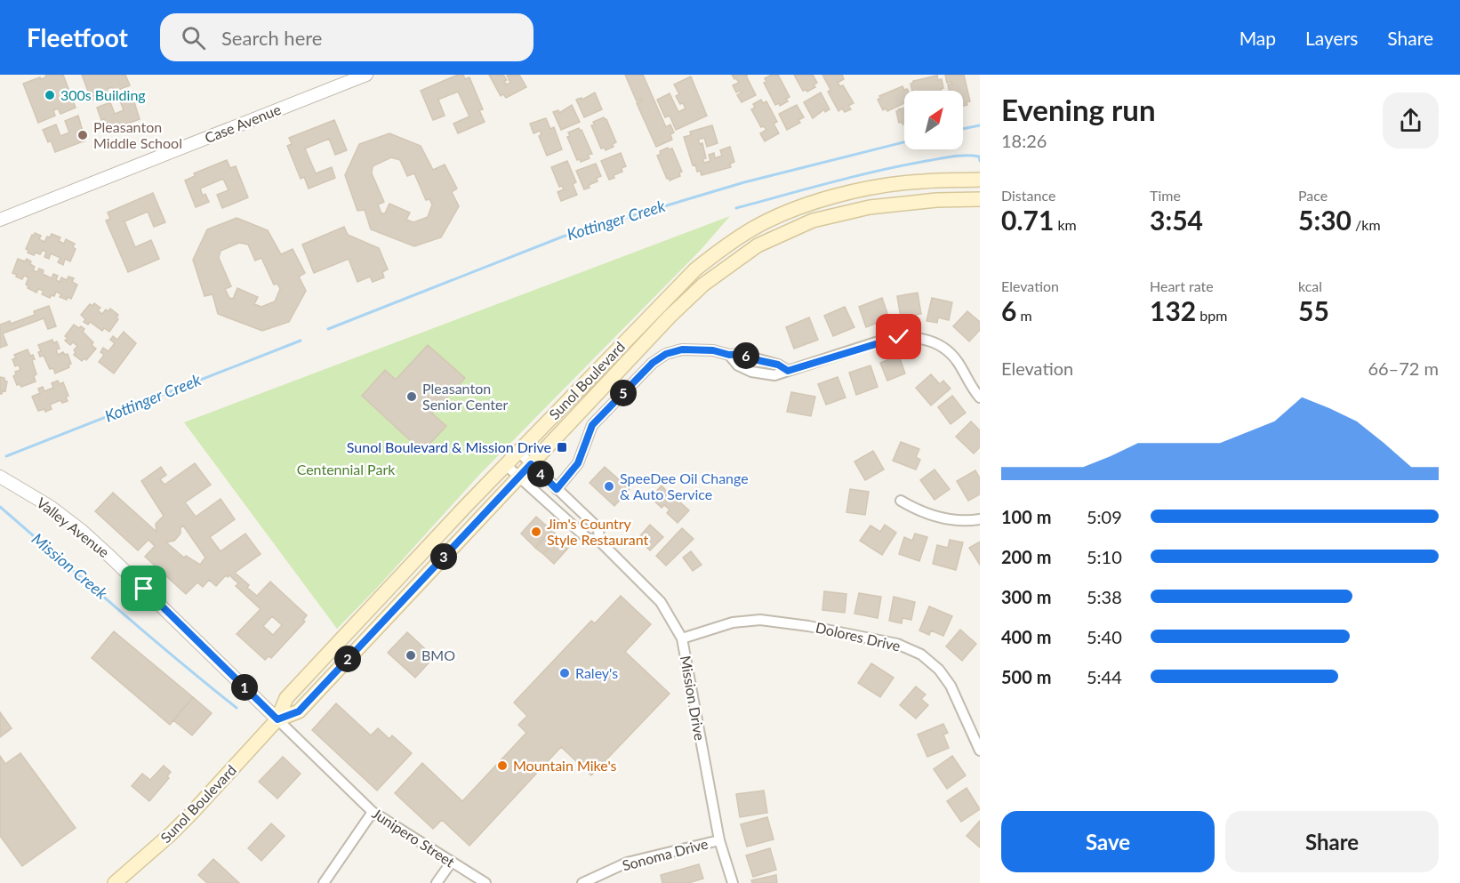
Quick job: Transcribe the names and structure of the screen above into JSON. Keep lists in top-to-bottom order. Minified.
{"streets":{"main road":["Sunol Boulevard"],"street":["Case Avenue","Valley Avenue","Dolores Drive","Mission Drive","Junipero Street","Sonoma Drive"]},"crossings":[["Sunol Boulevard","Valley Avenue"],["Sunol Boulevard","Mission Drive"],["Sunol Boulevard","Junipero Street"],["Valley Avenue","Junipero Street"],["Dolores Drive","Mission Drive"],["Mission Drive","Sonoma Drive"]],"water":["Kottinger Creek","Mission Creek"],"parks":["Centennial Park"],"places":{"other":["300s Building","Pleasanton Middle School","Pleasanton Senior Center","SpeeDee Oil Change & Auto Service","Jim's Country Style Restaurant","BMO","Raley's","Mountain Mike's"],"transit":["Sunol Boulevard & Mission Drive"]},"north":"top right","page":{"header":"Fleetfoot","search":"Search here","nav":["Map","Layers","Share"],"heading":["Evening run","18:26"],"stats":[["Distance","0.71 km"],["Time","3:54"],["Pace","5:30 /km"],["Elevation","6 m"],["Heart rate","132 bpm"],["kcal","55"]],"pins":["6","5","4","3","2","1"],"chart":["Elevation","66–72 m"],"list":[{"name":"100 m","note":"5:09"},{"name":"200 m","note":"5:10"},{"name":"300 m","note":"5:38"},{"name":"400 m","note":"5:40"},{"name":"500 m","note":"5:44"}],"buttons":["Save","Share"]}}
